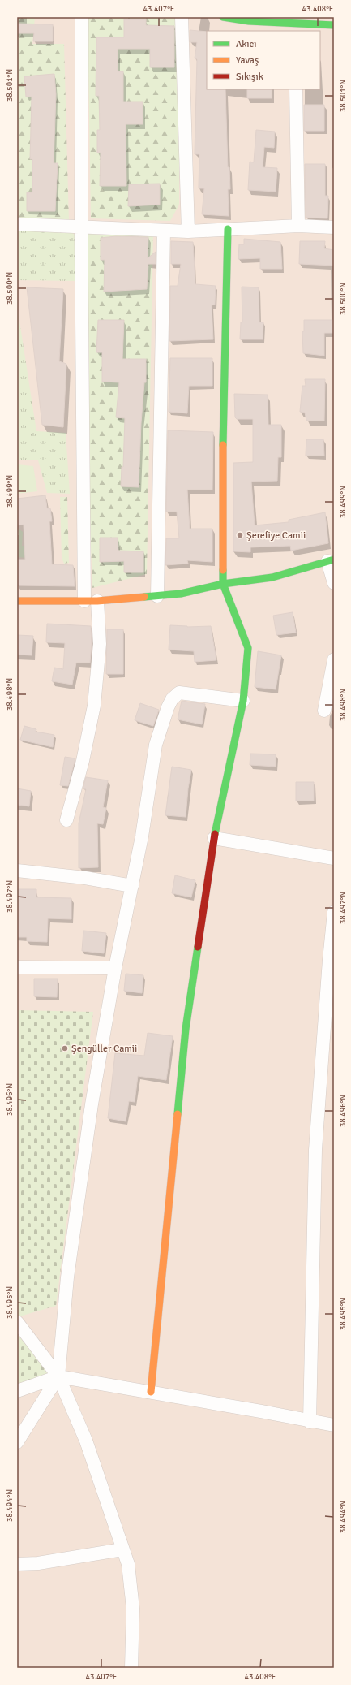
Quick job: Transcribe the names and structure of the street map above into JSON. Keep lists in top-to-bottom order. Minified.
{"places":["Şerefiye Camii","Şengüller Camii"],"legend":["Akıcı","Yavaş","Sıkışık"],"coordinates":["43.407°E","43.408°E","38.501°N","38.500°N","38.499°N","38.498°N","38.497°N","38.496°N","38.495°N","38.494°N"]}
